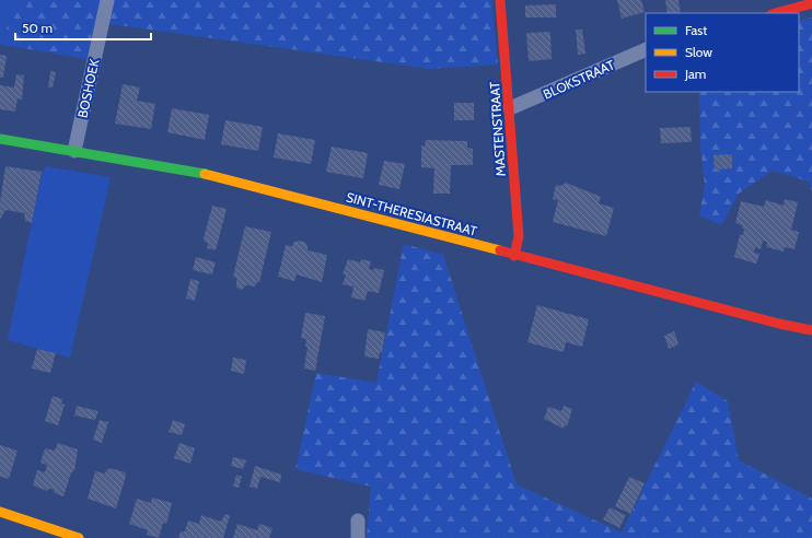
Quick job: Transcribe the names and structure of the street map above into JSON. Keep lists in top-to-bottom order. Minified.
{"streets":{"street":["BLOKSTRAAT","BOSHOEK","MASTENSTRAAT","SINT-THERESIASTRAAT"]},"crossings":[["BLOKSTRAAT","MASTENSTRAAT"],["BOSHOEK","SINT-THERESIASTRAAT"],["MASTENSTRAAT","SINT-THERESIASTRAAT"]],"legend":["Fast","Slow","Jam"],"scale_bar":"50 m"}
